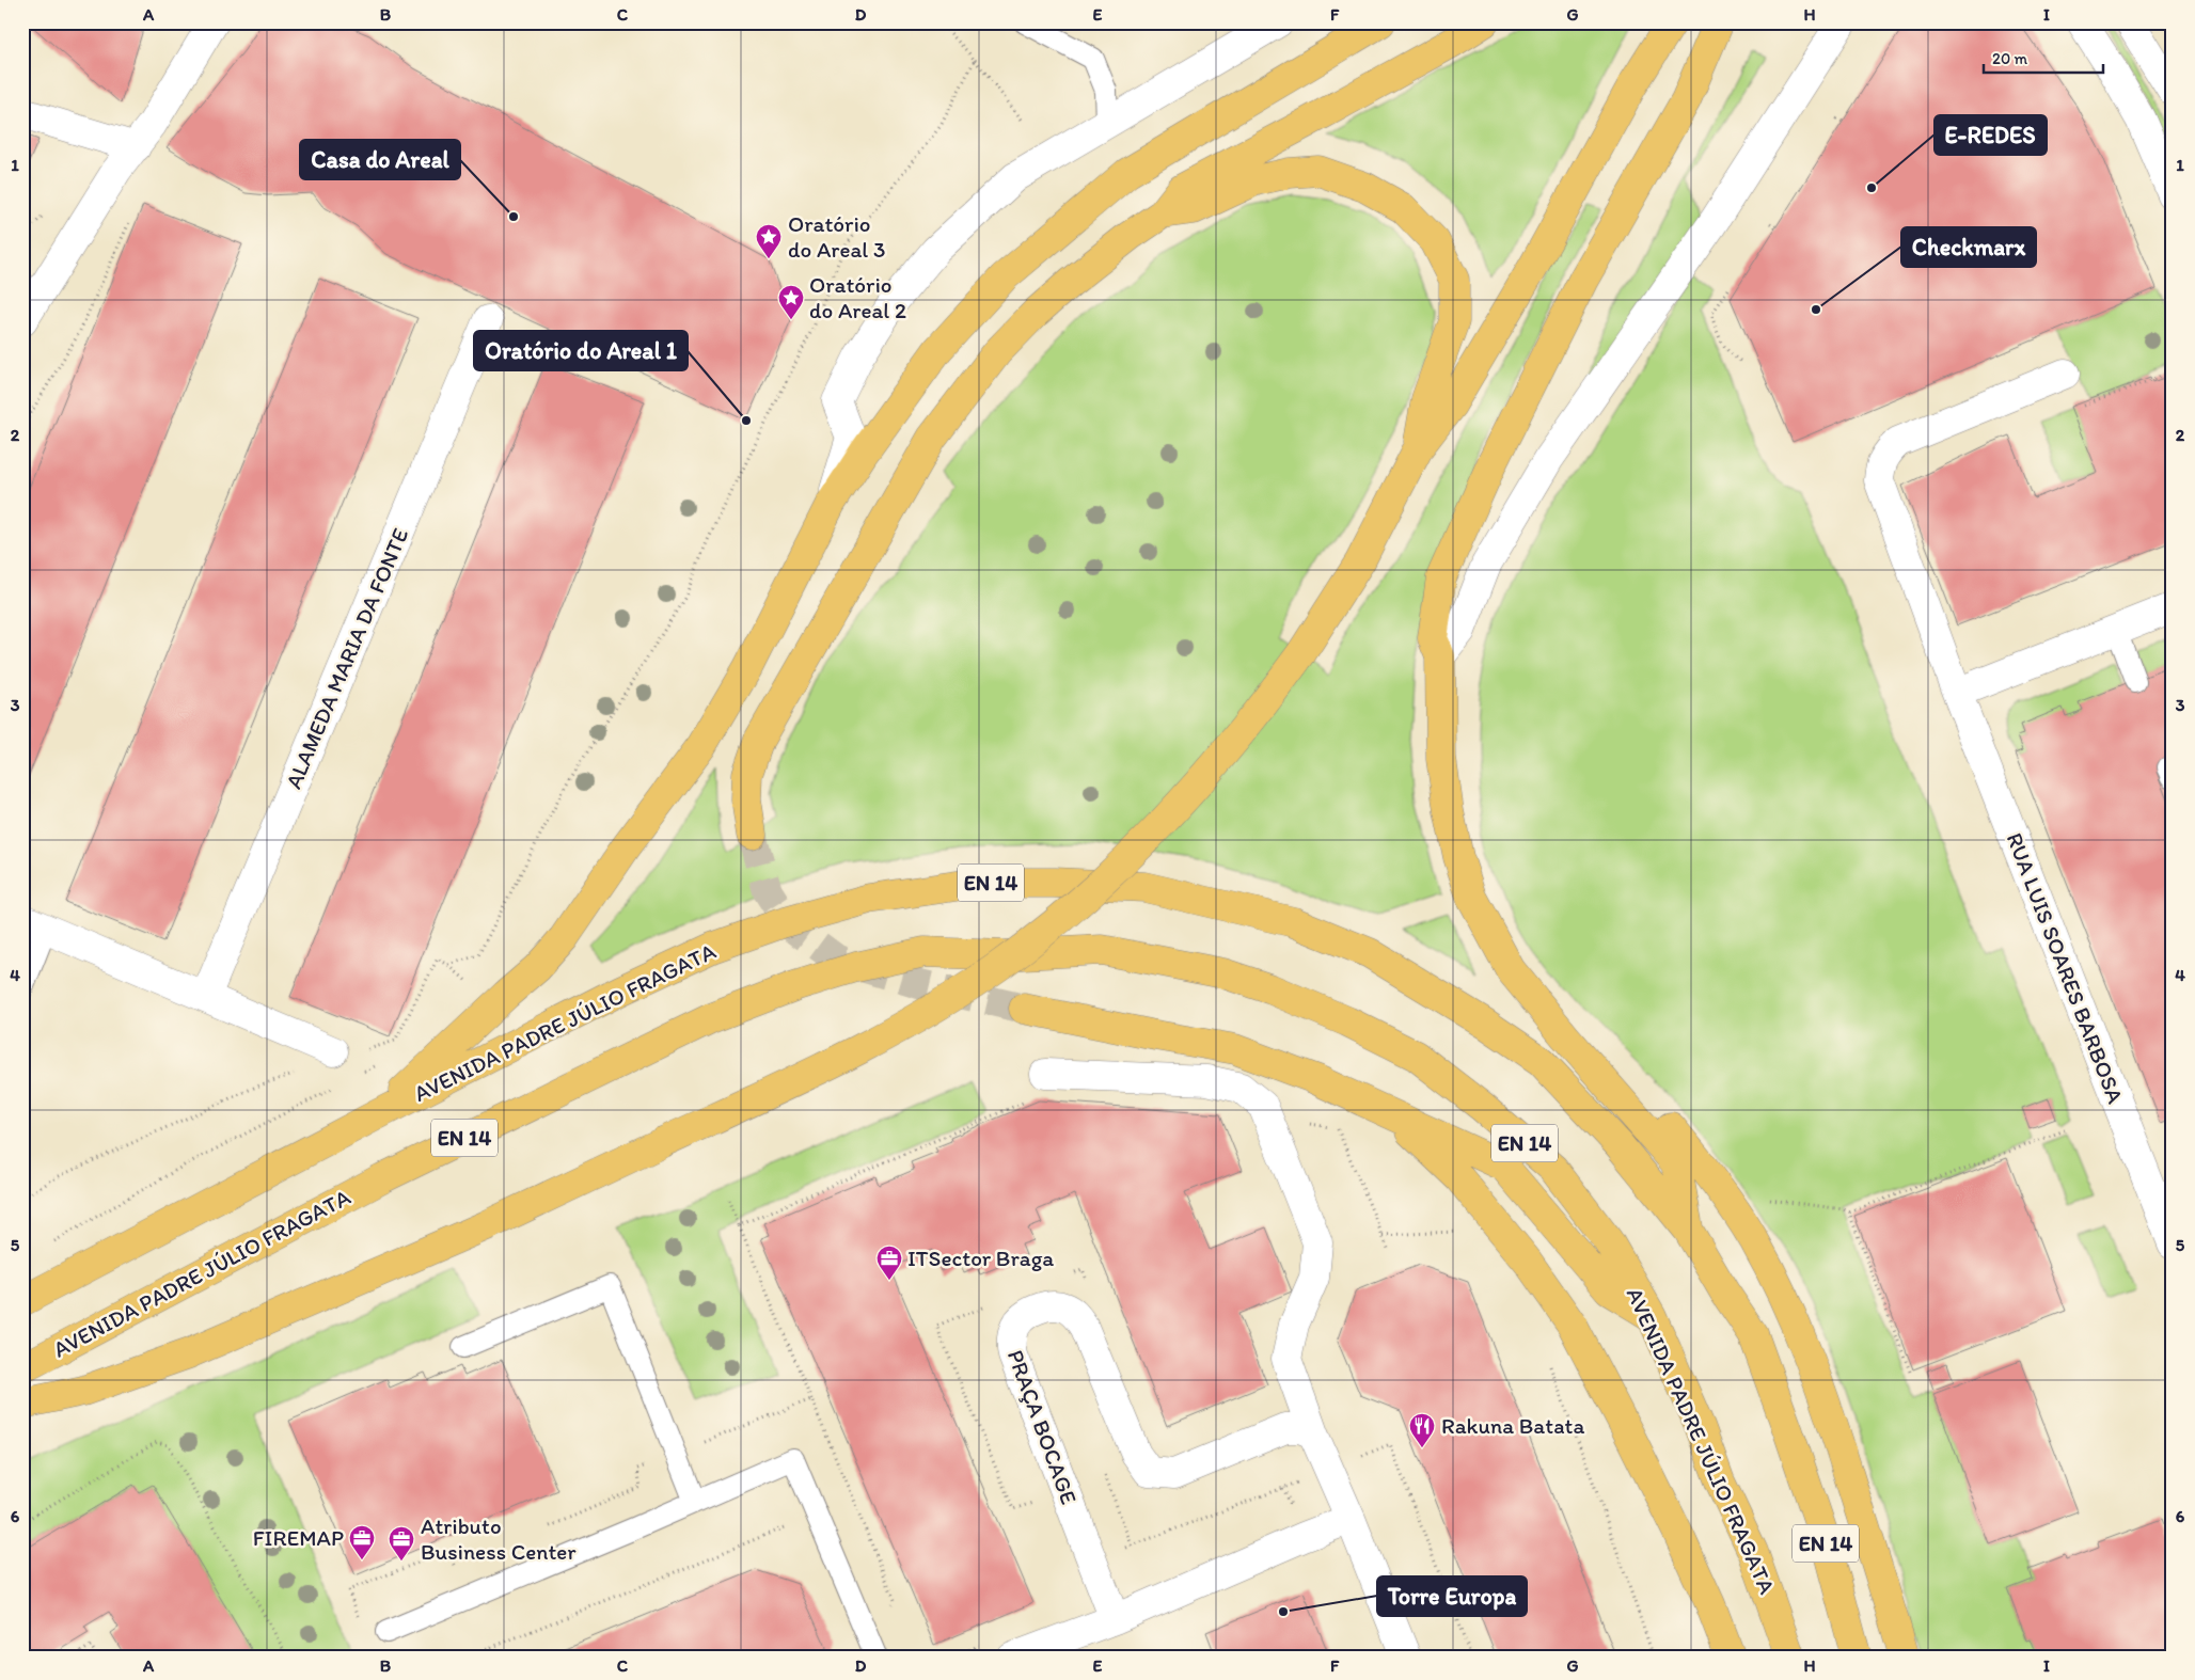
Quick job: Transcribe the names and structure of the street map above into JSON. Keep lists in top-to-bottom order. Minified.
{"streets":{"highway":["EN 14","AVENIDA PADRE JÚLIO FRAGATA"],"street":["ALAMEDA MARIA DA FONTE","RUA LUIS SOARES BARBOSA","PRAÇA BOCAGE"]},"places":{"other":["E-REDES","Casa do Areal","Checkmarx","Oratório do Areal 1","Torre Europa"],"place":["Oratório do Areal 3","Oratório do Areal 2"],"office":["ITSector Braga","FIREMAP","Atributo Business Center"],"restaurant":["Rakuna Batata"]},"scale_bar":"20 m","grid":{"columns":["A","B","C","D","E","F","G","H","I"],"rows":["1","2","3","4","5","6"]}}
